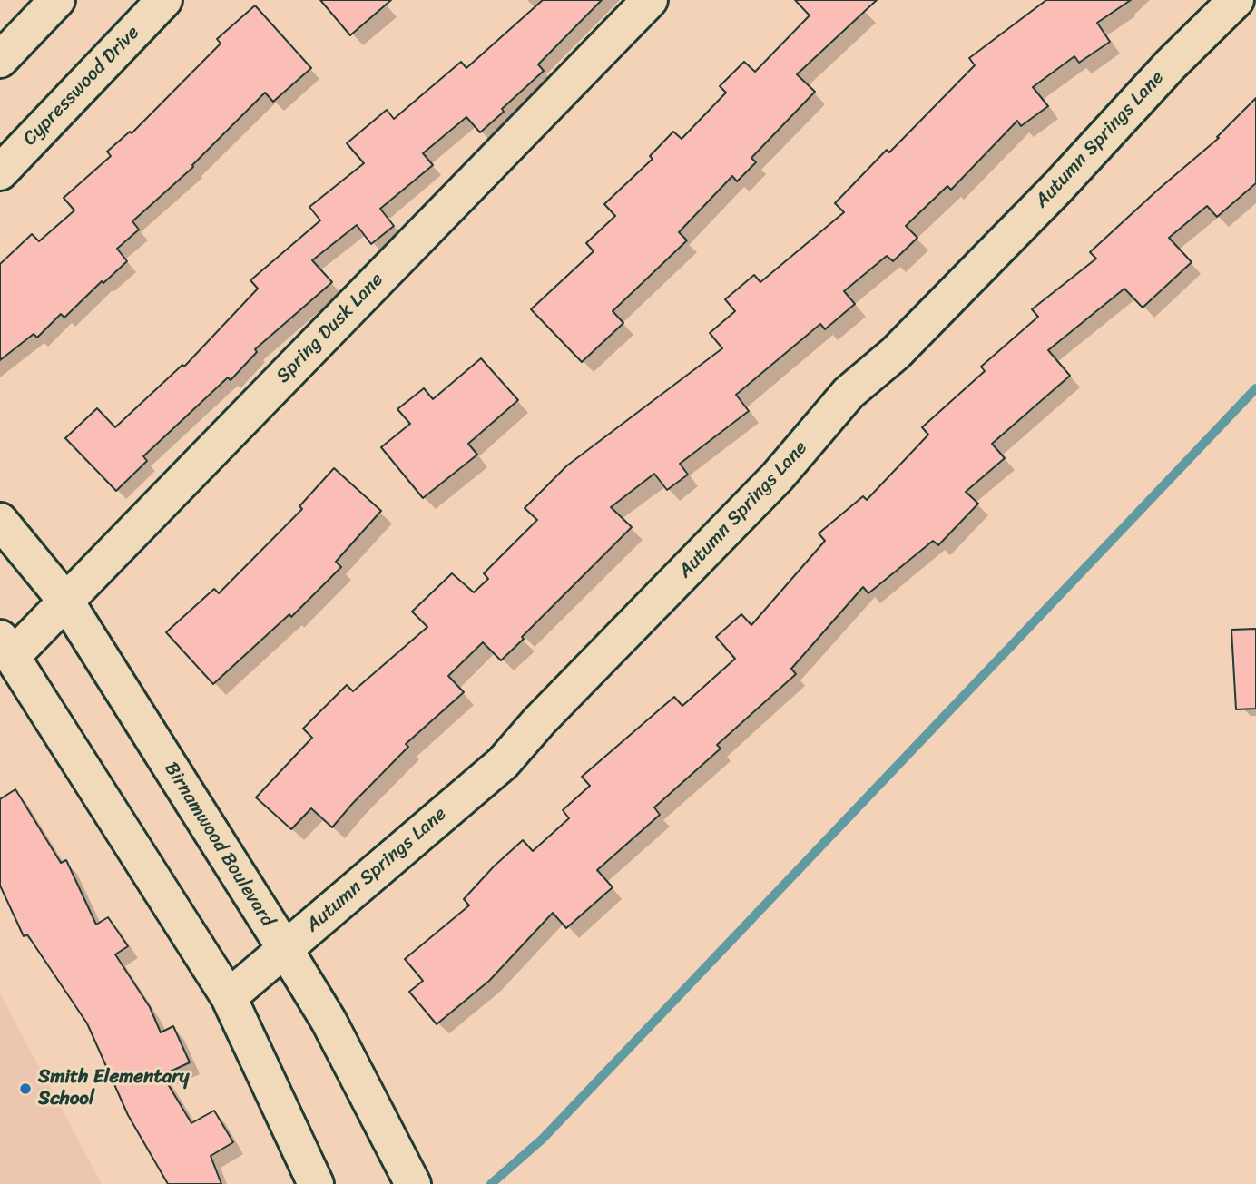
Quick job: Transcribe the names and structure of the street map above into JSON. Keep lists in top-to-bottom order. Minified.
{"streets":{"street":["Cypresswood Drive","Autumn Springs Lane","Spring Dusk Lane","Birnamwood Boulevard"]},"crossings":[["Autumn Springs Lane","Birnamwood Boulevard"],["Spring Dusk Lane","Birnamwood Boulevard"]],"places":["Smith Elementary School"]}
